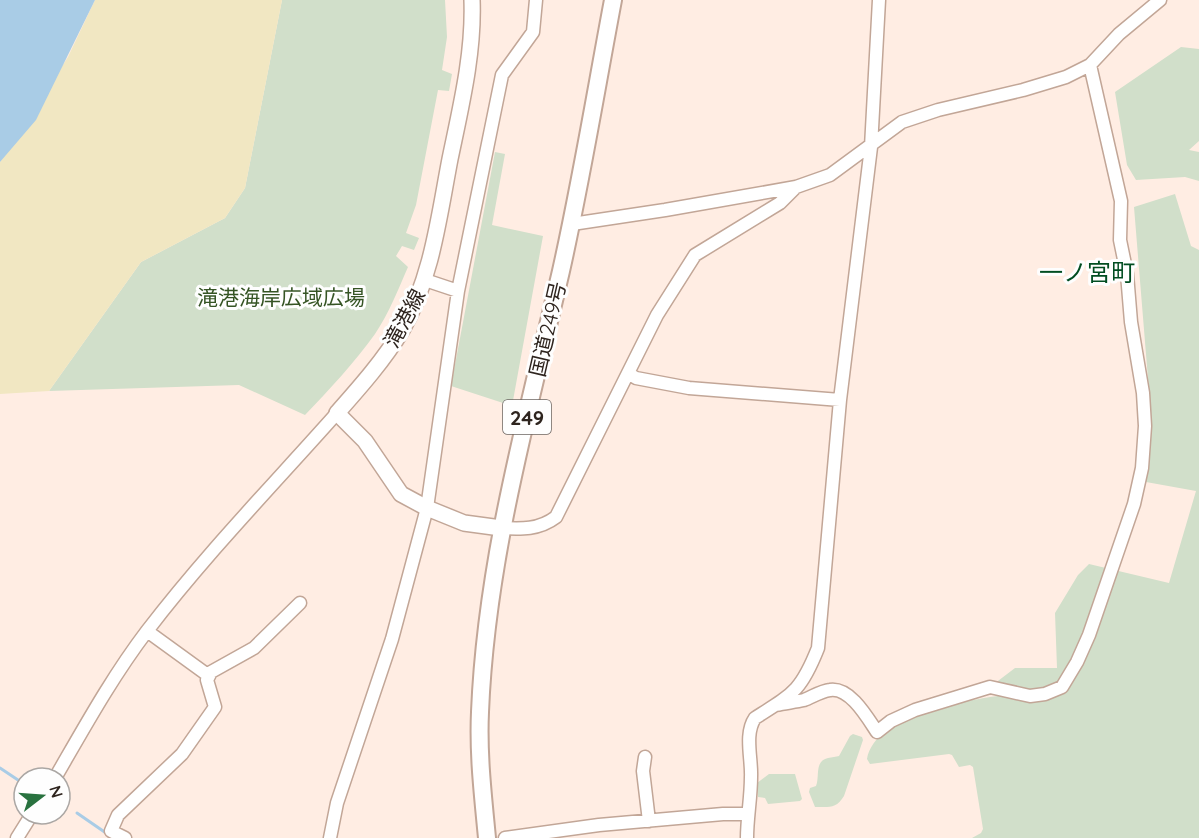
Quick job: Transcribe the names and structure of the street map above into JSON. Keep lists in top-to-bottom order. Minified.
{"streets":{"highway":["国道249号","249"],"main road":["滝港線"]},"districts":["一ノ宮町"],"parks":["滝港海岸広域広場"],"north":"right"}
